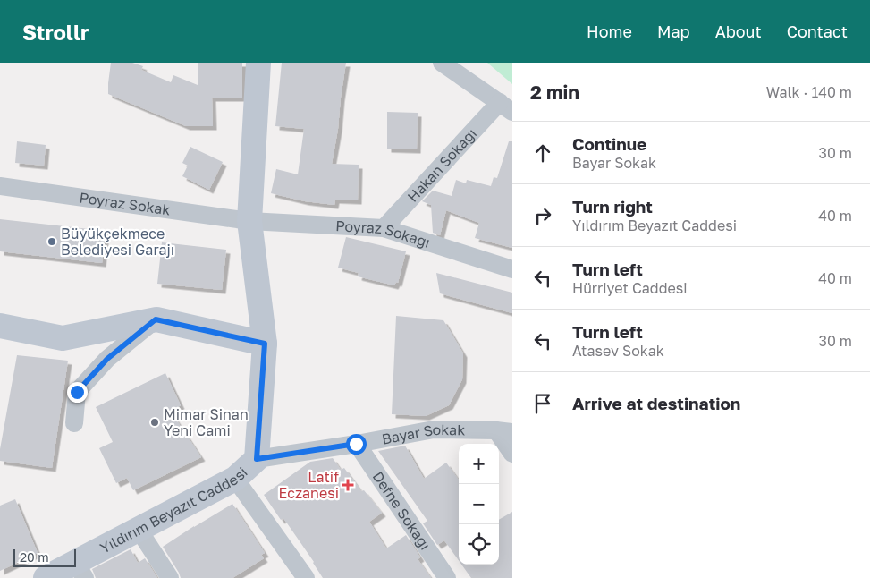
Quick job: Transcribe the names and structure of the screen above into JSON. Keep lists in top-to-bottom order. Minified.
{"streets":{"main road":["Yıldırım Beyazıt Caddesi"],"street":["Hakan Sokağı","Poyraz Sokak","Poyraz Sokağı","Bayar Sokak","Defne Sokağı"]},"crossings":[["Hakan Sokağı","Poyraz Sokağı"],["Poyraz Sokak","Poyraz Sokağı"],["Poyraz Sokak","Yıldırım Beyazıt Caddesi"],["Poyraz Sokağı","Yıldırım Beyazıt Caddesi"],["Bayar Sokak","Yıldırım Beyazıt Caddesi"],["Bayar Sokak","Defne Sokağı"]],"places":{"other":["Büyükçekmece Belediyesi Garajı","Mimar Sinan Yeni Cami"],"health":["Latif Eczanesi"]},"scale_bar":"20 m","page":{"header":"Strollr","nav":["Home","Map","About","Contact"],"heading":["2 min","Walk · 140 m"],"list":[["Continue","Bayar Sokak","30 m"],["Turn right","Yıldırım Beyazıt Caddesi","40 m"],["Turn left","Hürriyet Caddesi","40 m"],["Turn left","Atasev Sokak","30 m"],"Arrive at destination"],"map_buttons":["+","−"],"scale":"20 m"}}
